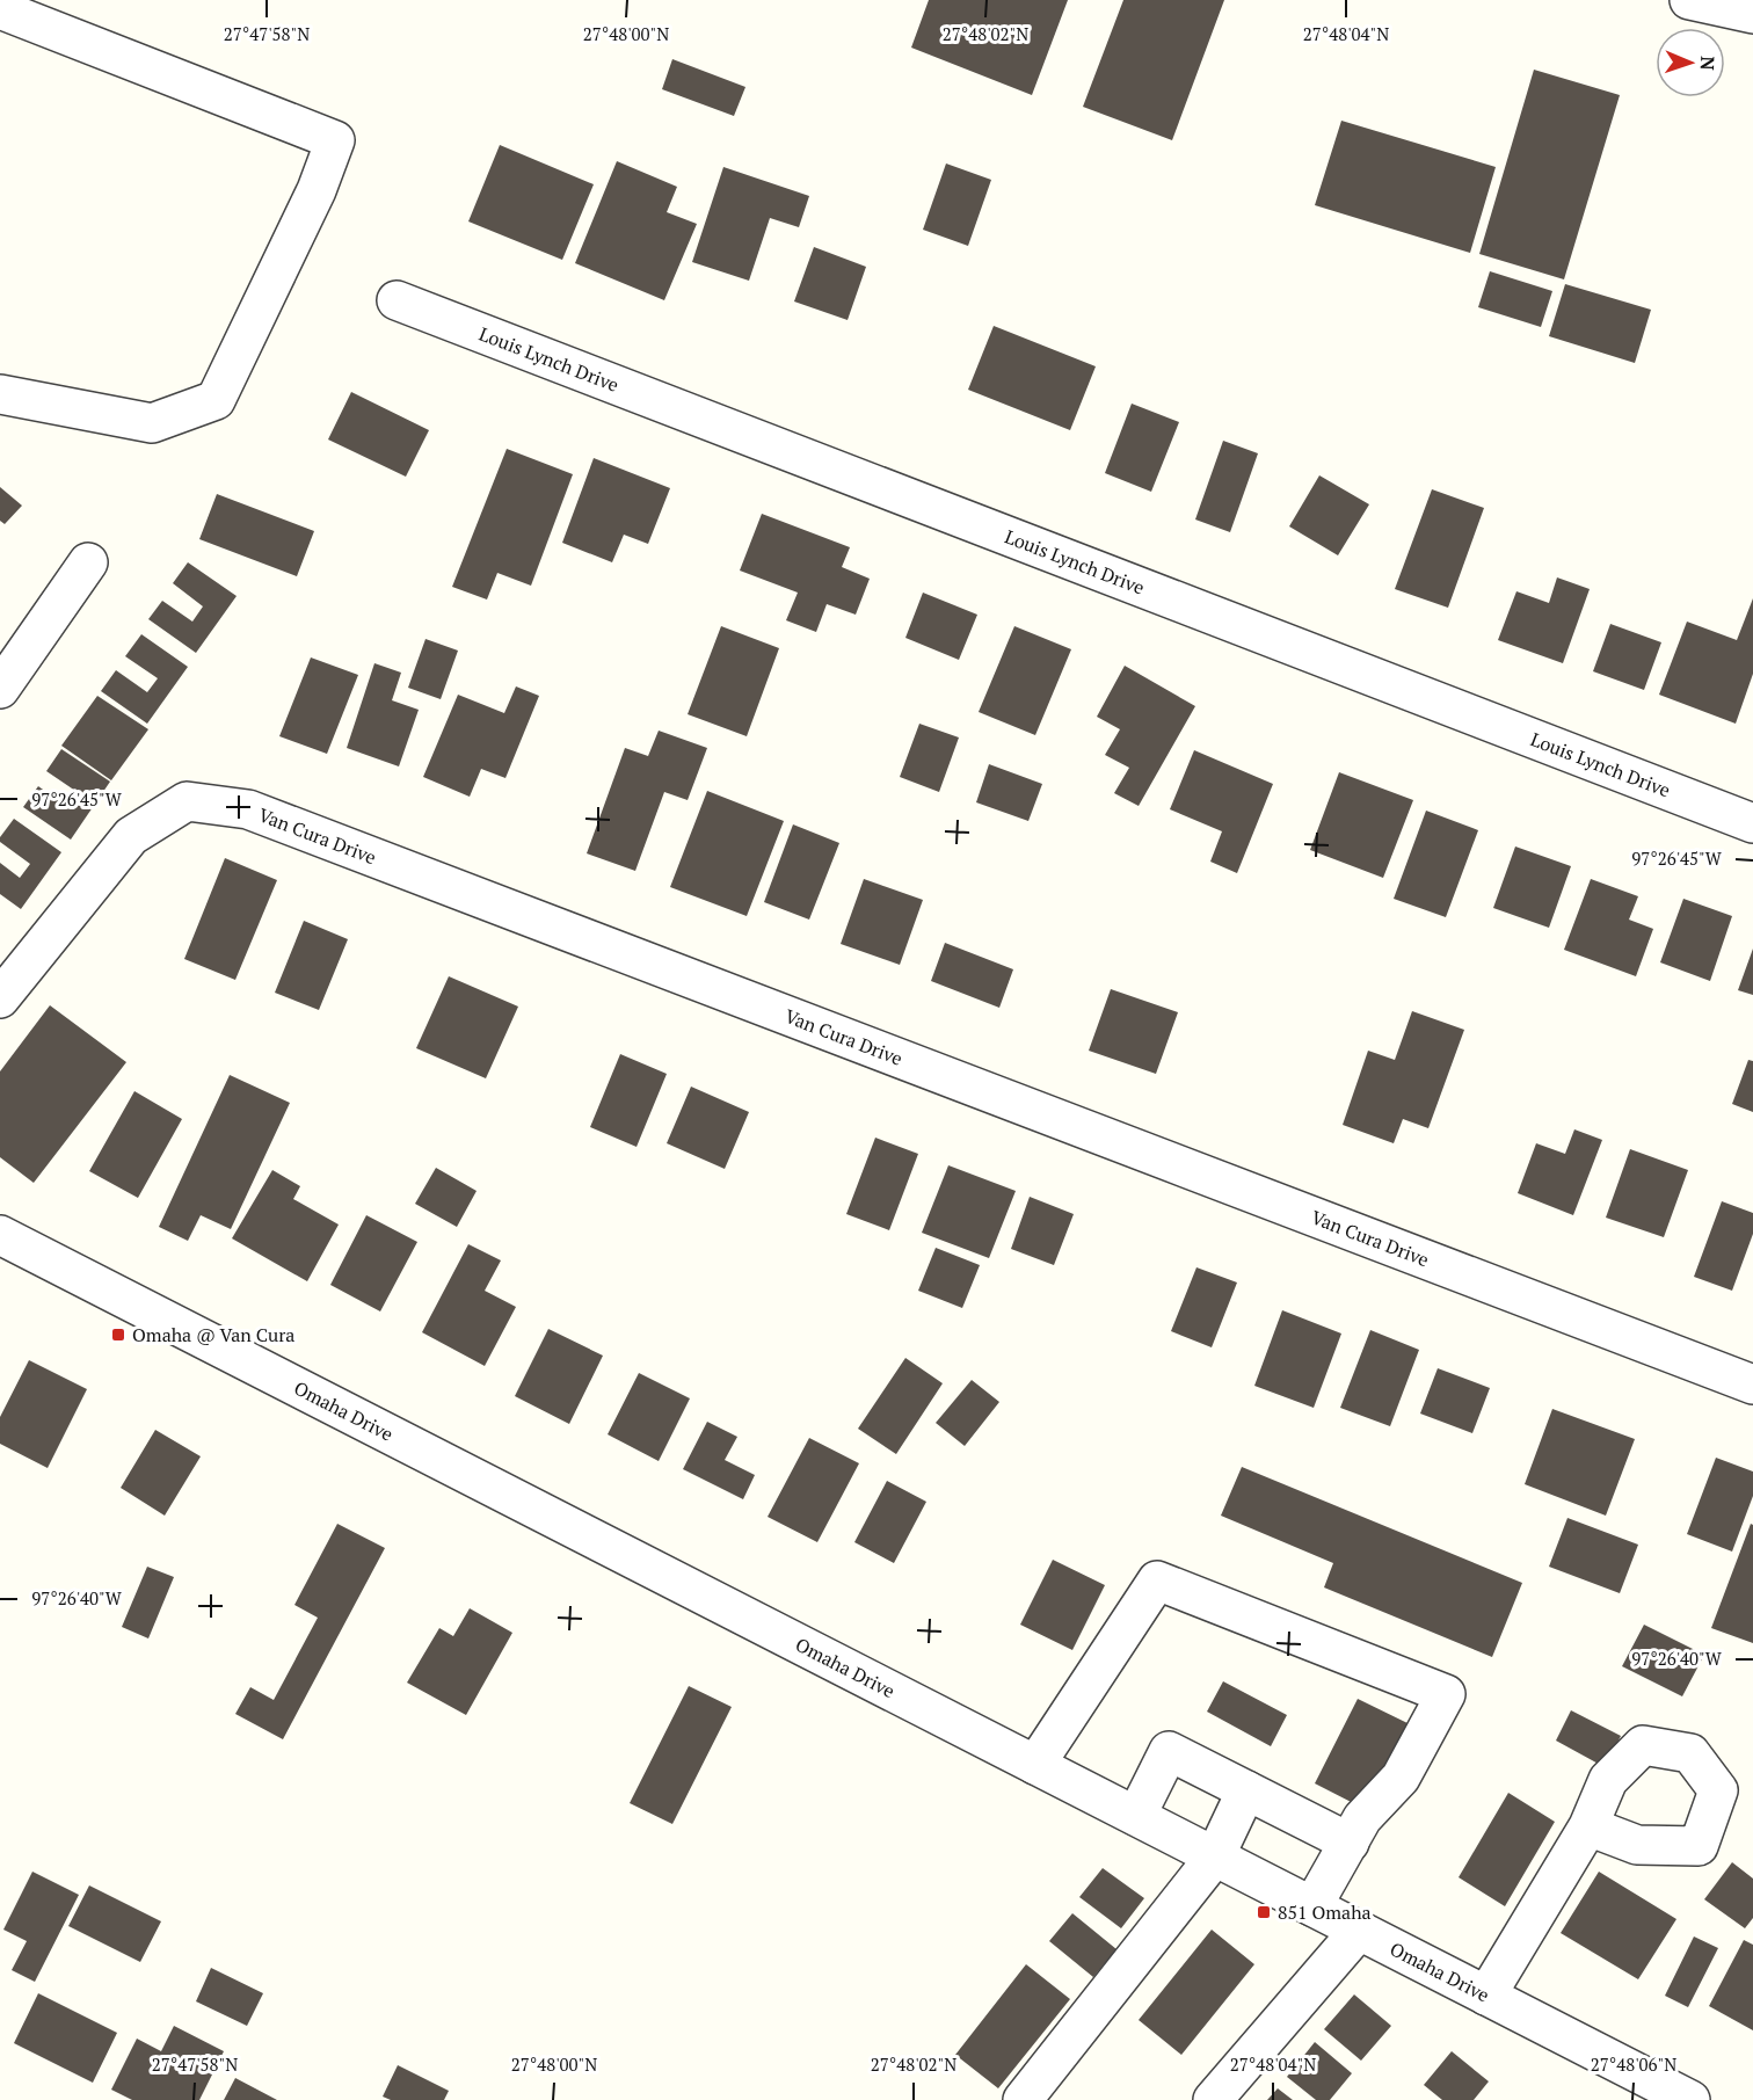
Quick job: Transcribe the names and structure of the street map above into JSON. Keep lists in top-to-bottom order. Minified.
{"streets":{"street":["Louis Lynch Drive","Van Cura Drive","Omaha Drive"]},"places":{"transit":["Omaha @ Van Cura","851 Omaha"]},"north":"right","coordinates":["27°47'58\"N","27°48'00\"N","27°48'02\"N","27°48'04\"N","97°26'45\"W","97°26'40\"W","27°48'06\"N"]}
